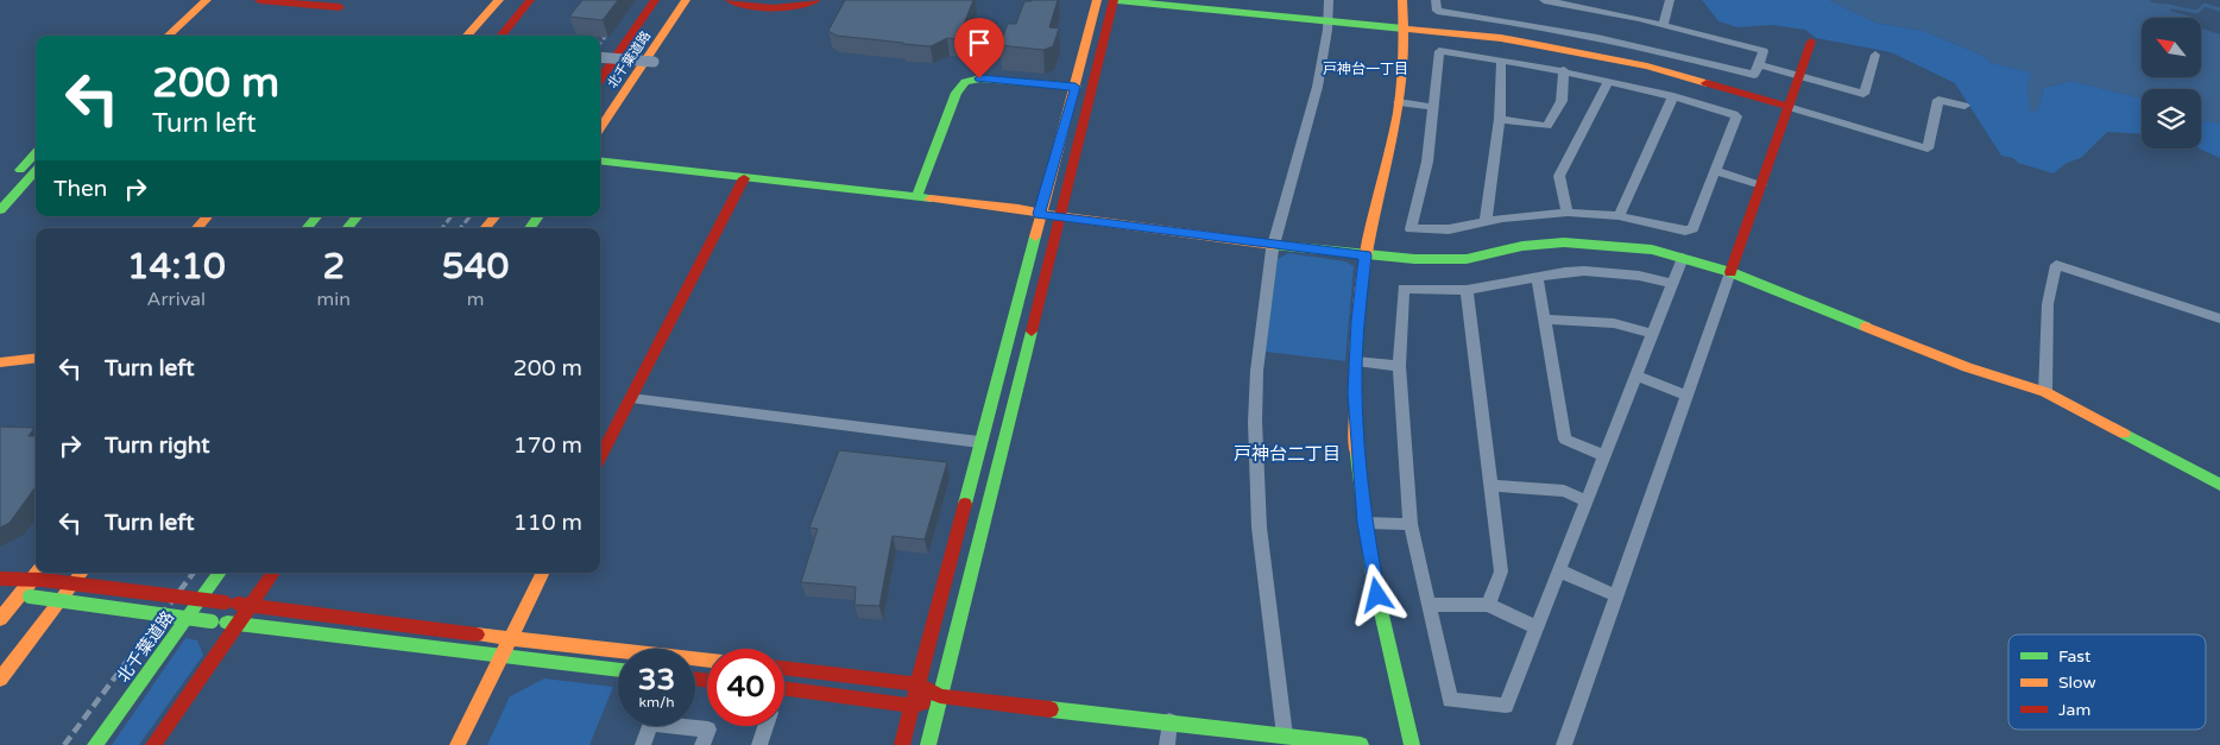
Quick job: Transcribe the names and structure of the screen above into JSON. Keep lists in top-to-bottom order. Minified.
{"streets":{"main road":["北千葉道路"]},"districts":["戸神台一丁目","戸神台二丁目"],"legend":["Fast","Slow","Jam"],"north":"top left","page":{"turn":["200 m","Turn left"],"then":"Then","eta":["14:10","Arrival","2","min","540","m"],"list":[{"name":"Turn left","value":"200 m"},{"name":"Turn right","value":"170 m"},{"name":"Turn left","value":"110 m"}],"speed":"33 km/h","limit":"40"}}
